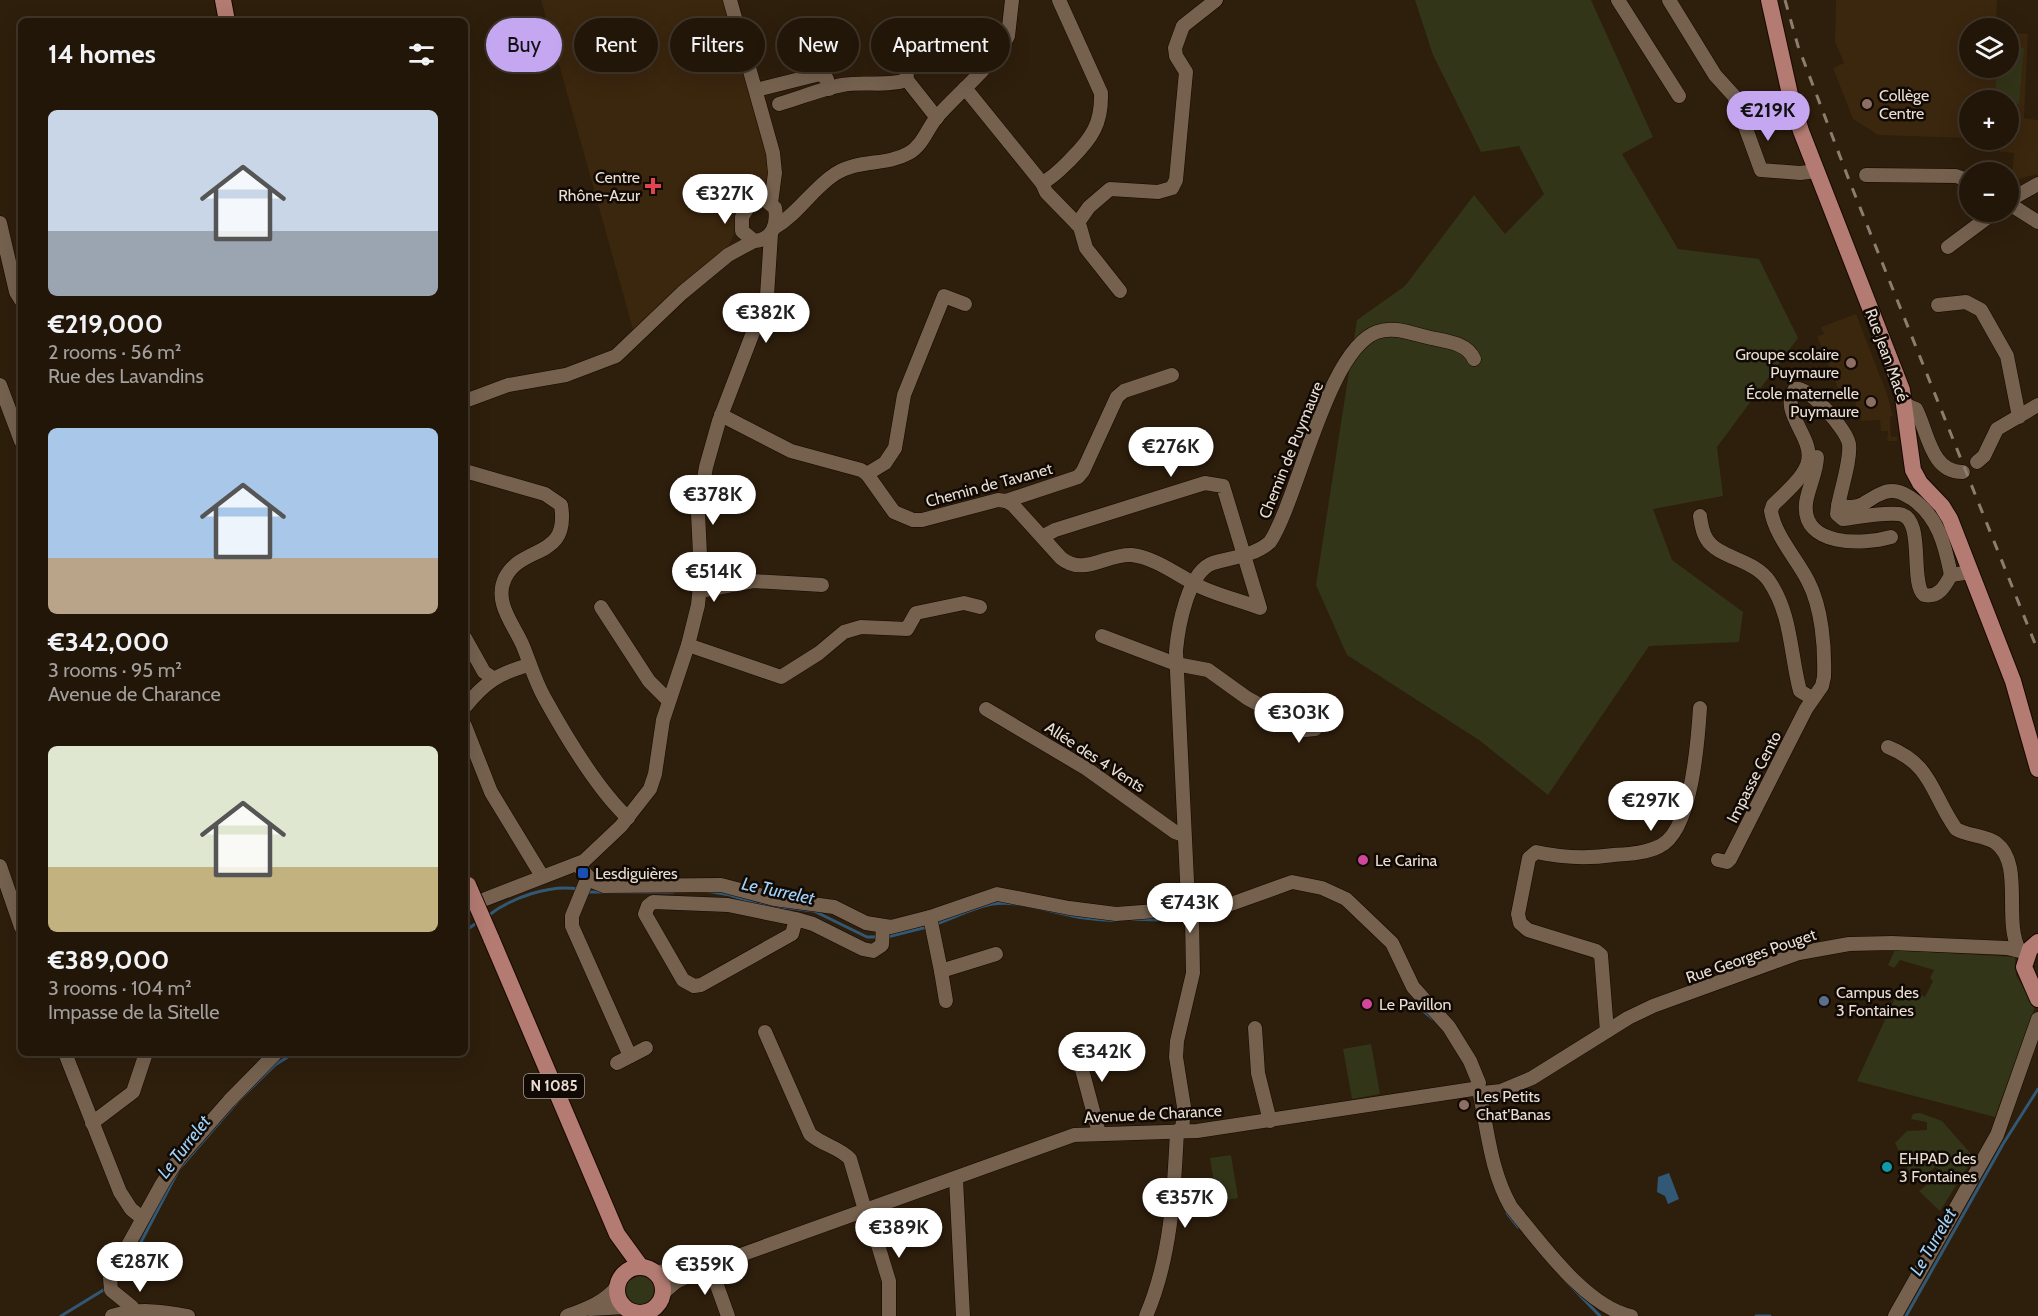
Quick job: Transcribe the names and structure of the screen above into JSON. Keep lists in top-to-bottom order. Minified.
{"streets":{"main road":["Rue Jean Macé","N 1085"],"street":["Chemin de Puymaure","Chemin de Tavanet","Allée des 4 Vents","Impasse Cento","Rue Georges Pouget","Avenue de Charance"]},"crossings":[["Rue Georges Pouget","Avenue de Charance"],["N 1085","Avenue de Charance"]],"water":["Le Turrelet"],"places":{"other":["Collège Centre","Groupe scolaire Puymaure","École maternelle Puymaure","Le Carina","Campus des 3 Fontaines","Le Pavillon","Les Petits Chat'Banas","EHPAD des 3 Fontaines"],"health":["Centre Rhône-Azur"],"transit":["Lesdiguières"]},"page":{"map_buttons":["+","−"],"chip":["Buy","Rent","Filters","New","Apartment"],"heading":"14 homes","list":[{"name":"€219,000","note":"2 rooms · 56 m² · Rue des Lavandins"},{"name":"€342,000","note":"3 rooms · 95 m² · Avenue de Charance"},{"name":"€389,000","note":"3 rooms · 104 m² · Impasse de la Sitelle"}],"price":["€219K","€327K","€382K","€276K","€378K","€514K","€303K","€297K","€743K","€342K","€357K","€389K","€287K","€359K"]}}
